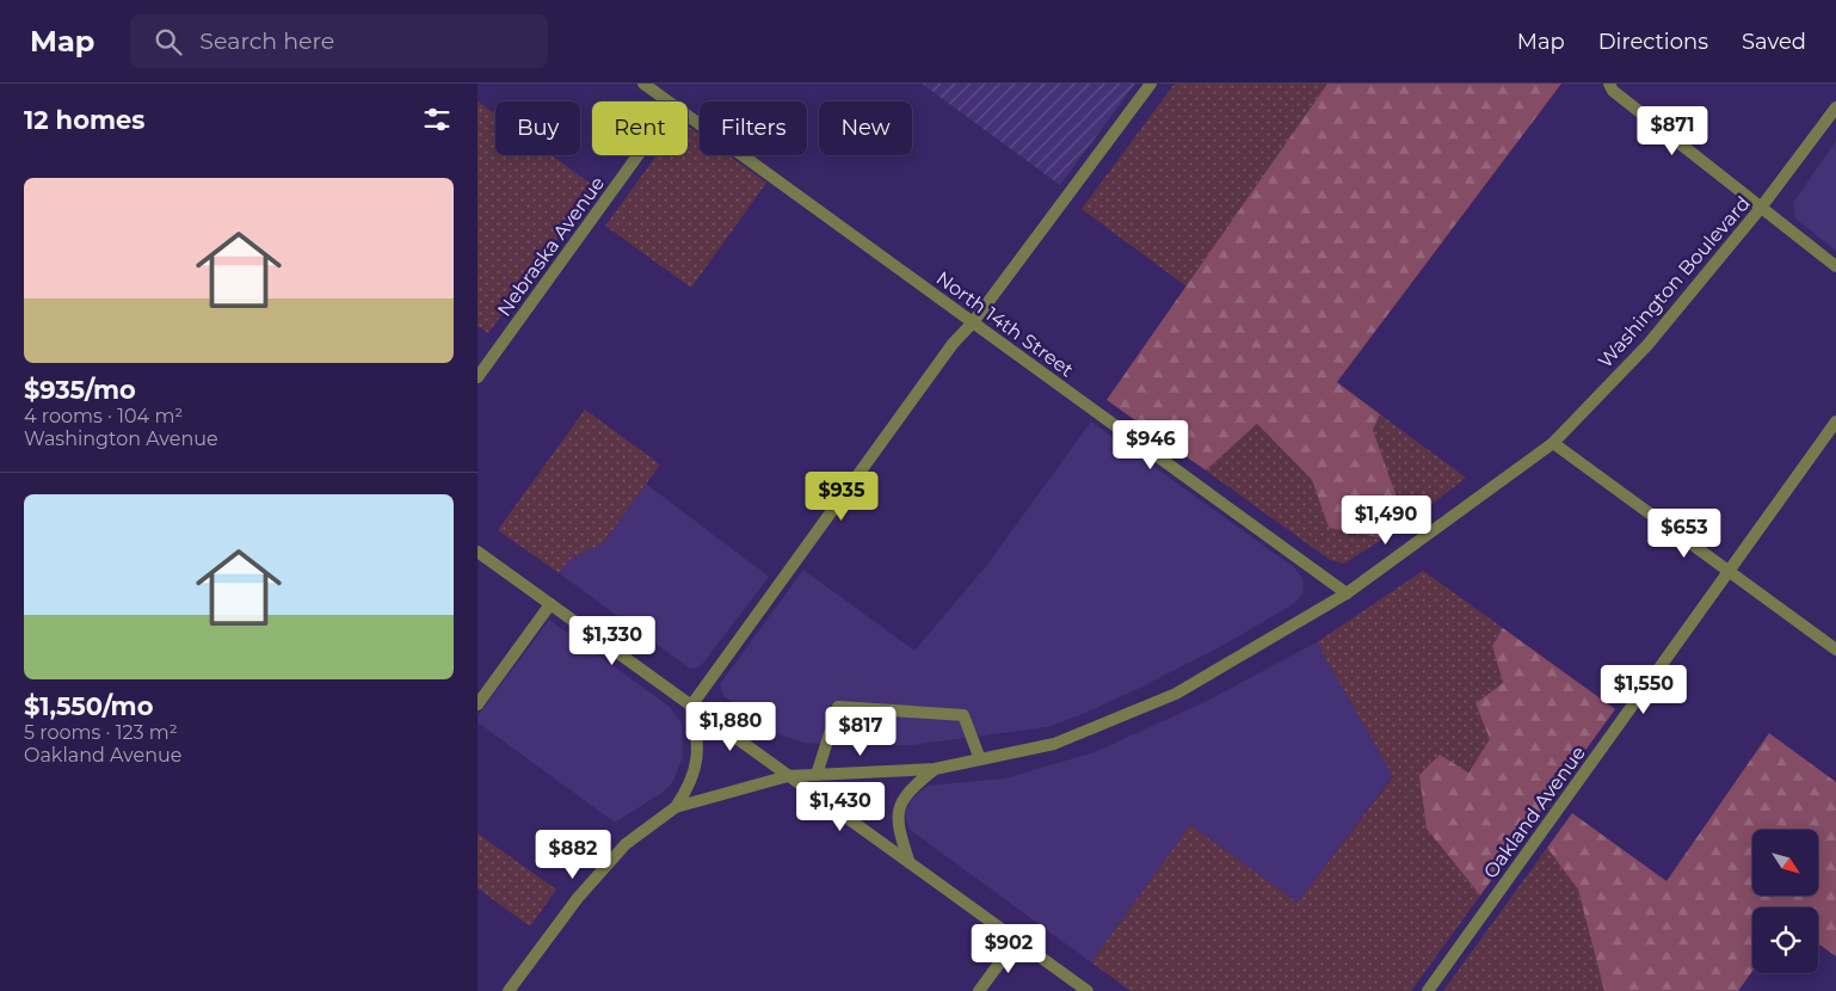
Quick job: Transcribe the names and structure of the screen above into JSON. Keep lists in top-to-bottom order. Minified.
{"streets":{"street":["Nebraska Avenue","Washington Boulevard","North 14th Street","Oakland Avenue"]},"crossings":[["Washington Boulevard","North 14th Street"]],"north":"bottom right","page":{"header":"Map","search":"Search here","nav":["Map","Directions","Saved"],"heading":"12 homes","chip":["Buy","Rent","Filters","New"],"price":["$871","$946","$935","$1,490","$653","$1,330","$1,550","$1,880","$817","$1,430","$882","$902"],"list":[{"name":"$935/mo","note":"4 rooms · 104 m² · Washington Avenue"},{"name":"$1,550/mo","note":"5 rooms · 123 m² · Oakland Avenue"}]}}
